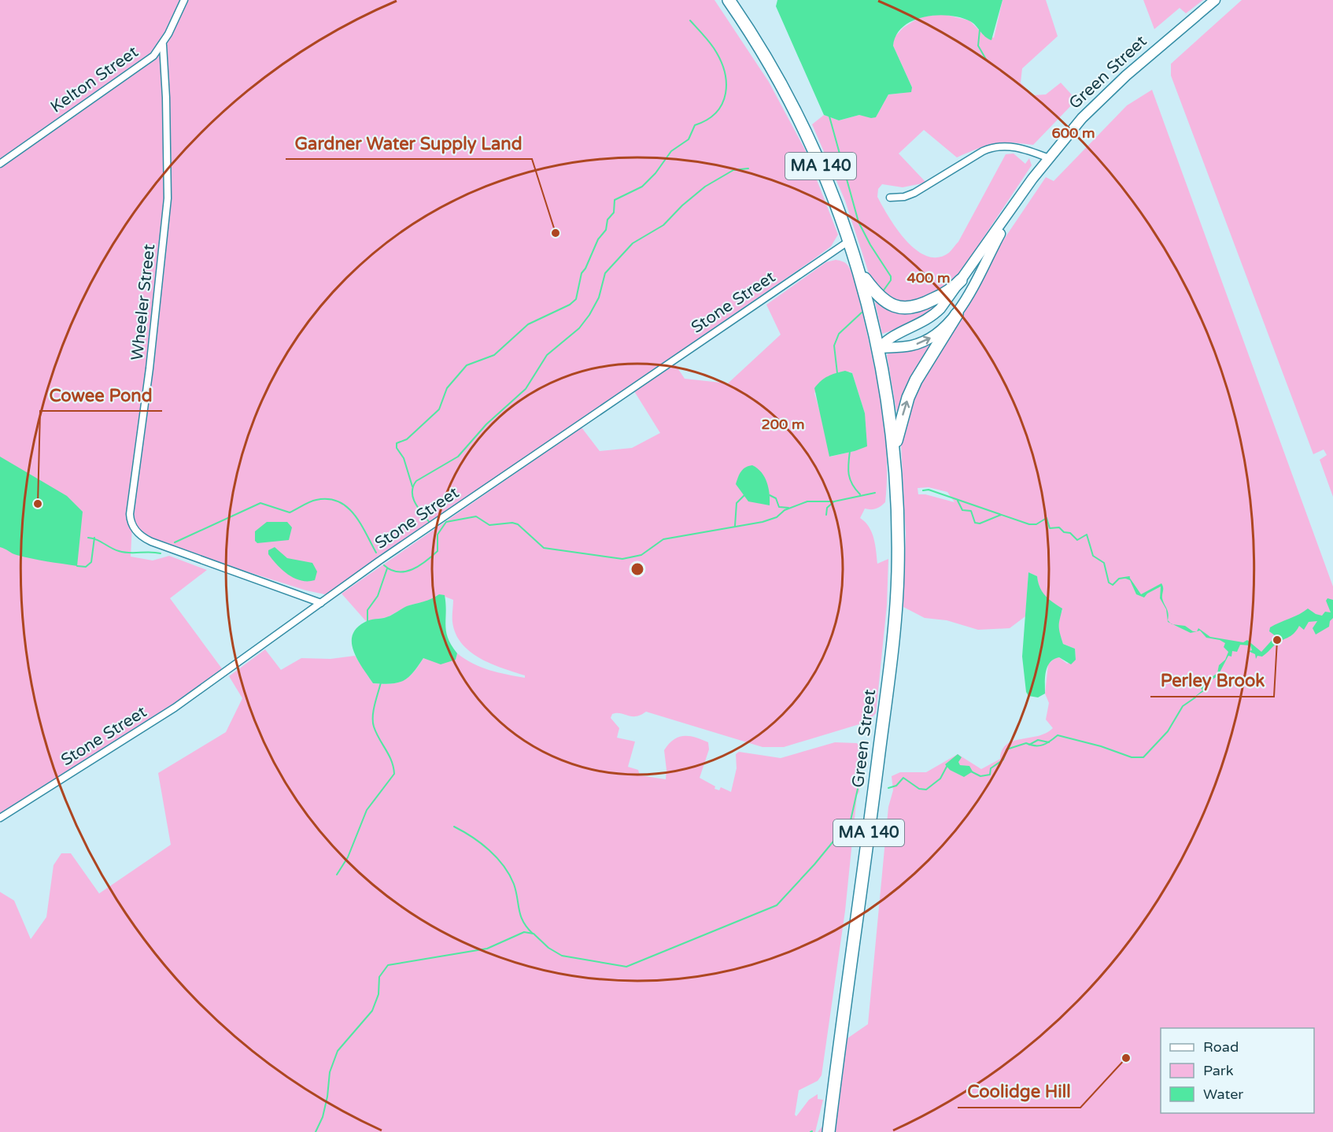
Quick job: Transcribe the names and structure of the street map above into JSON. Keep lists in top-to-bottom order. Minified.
{"streets":{"highway":["Green Street","MA 140"],"street":["Kelton Street","Wheeler Street","Stone Street"]},"crossings":[["Green Street","MA 140"],["Kelton Street","Wheeler Street"],["MA 140","Stone Street"],["Wheeler Street","Stone Street"]],"places":["Gardner Water Supply Land","Cowee Pond","Perley Brook","Coolidge Hill"],"legend":["Road","Park","Water"],"rings":["600 m","400 m","200 m"]}
